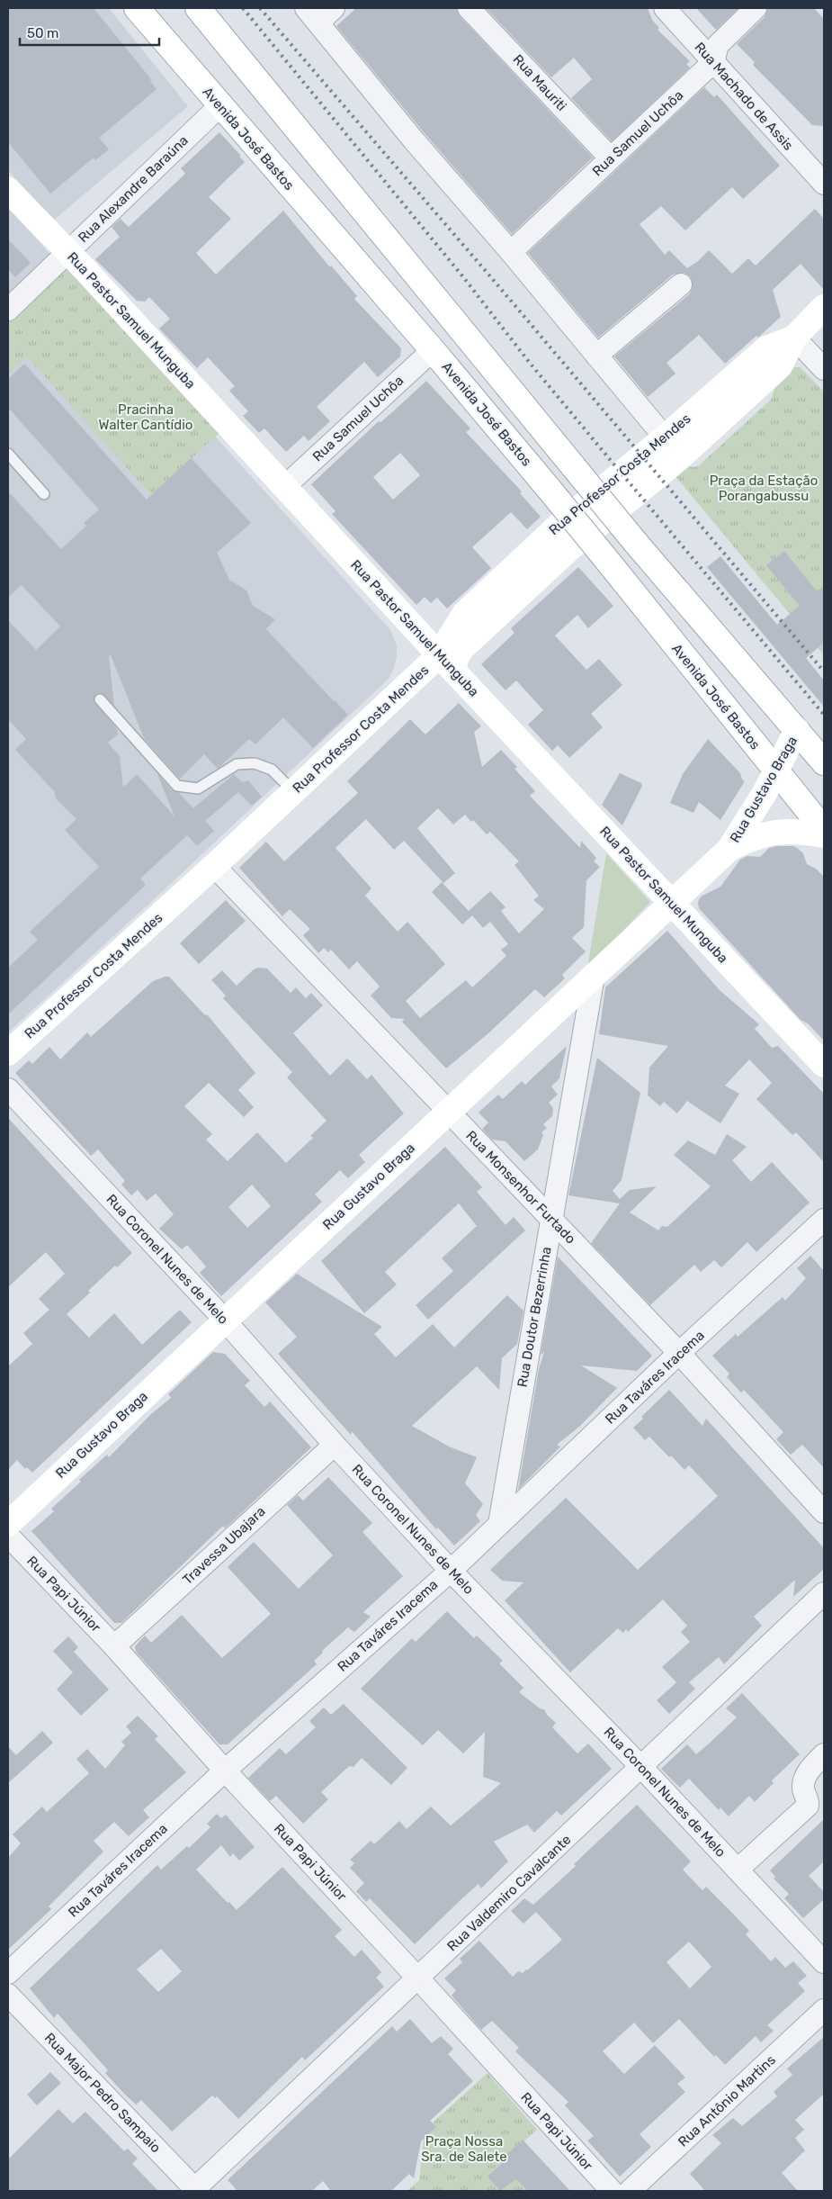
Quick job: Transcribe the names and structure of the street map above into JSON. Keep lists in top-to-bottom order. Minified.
{"streets":{"street":["Rua Mauriti","Rua Machado de Assis","Rua Samuel Uchôa","Avenida José Bastos","Rua Alexandre Baraúna","Rua Pastor Samuel Munguba","Rua Professor Costa Mendes","Rua Gustavo Braga","Rua Monsenhor Furtado","Rua Coronel Nunes de Melo","Rua Doutor Bezerrinha","Rua Taváres Iracema","Travessa Ubajara","Rua Papi Júnior","Rua Valdemiro Cavalcante","Rua Major Pedro Sampaio","Rua Antônio Martins"]},"crossings":[["Rua Mauriti","Rua Samuel Uchôa"],["Rua Machado de Assis","Rua Samuel Uchôa"],["Rua Samuel Uchôa","Avenida José Bastos"],["Rua Samuel Uchôa","Rua Pastor Samuel Munguba"],["Avenida José Bastos","Rua Alexandre Baraúna"],["Avenida José Bastos","Rua Gustavo Braga"],["Rua Alexandre Baraúna","Rua Pastor Samuel Munguba"],["Rua Pastor Samuel Munguba","Rua Professor Costa Mendes"],["Rua Pastor Samuel Munguba","Rua Gustavo Braga"],["Rua Professor Costa Mendes","Rua Monsenhor Furtado"],["Rua Gustavo Braga","Rua Monsenhor Furtado"],["Rua Gustavo Braga","Rua Coronel Nunes de Melo"],["Rua Gustavo Braga","Rua Doutor Bezerrinha"],["Rua Monsenhor Furtado","Rua Doutor Bezerrinha"],["Rua Monsenhor Furtado","Rua Taváres Iracema"],["Rua Coronel Nunes de Melo","Rua Taváres Iracema"],["Rua Coronel Nunes de Melo","Travessa Ubajara"],["Rua Coronel Nunes de Melo","Rua Valdemiro Cavalcante"],["Rua Doutor Bezerrinha","Rua Taváres Iracema"],["Rua Taváres Iracema","Rua Papi Júnior"],["Travessa Ubajara","Rua Papi Júnior"],["Rua Papi Júnior","Rua Valdemiro Cavalcante"],["Rua Valdemiro Cavalcante","Rua Major Pedro Sampaio"]],"parks":["Pracinha Walter Cantídio","Praça da Estação Porangabussu","Praça Nossa Sra. de Salete"],"scale_bar":"50 m"}
